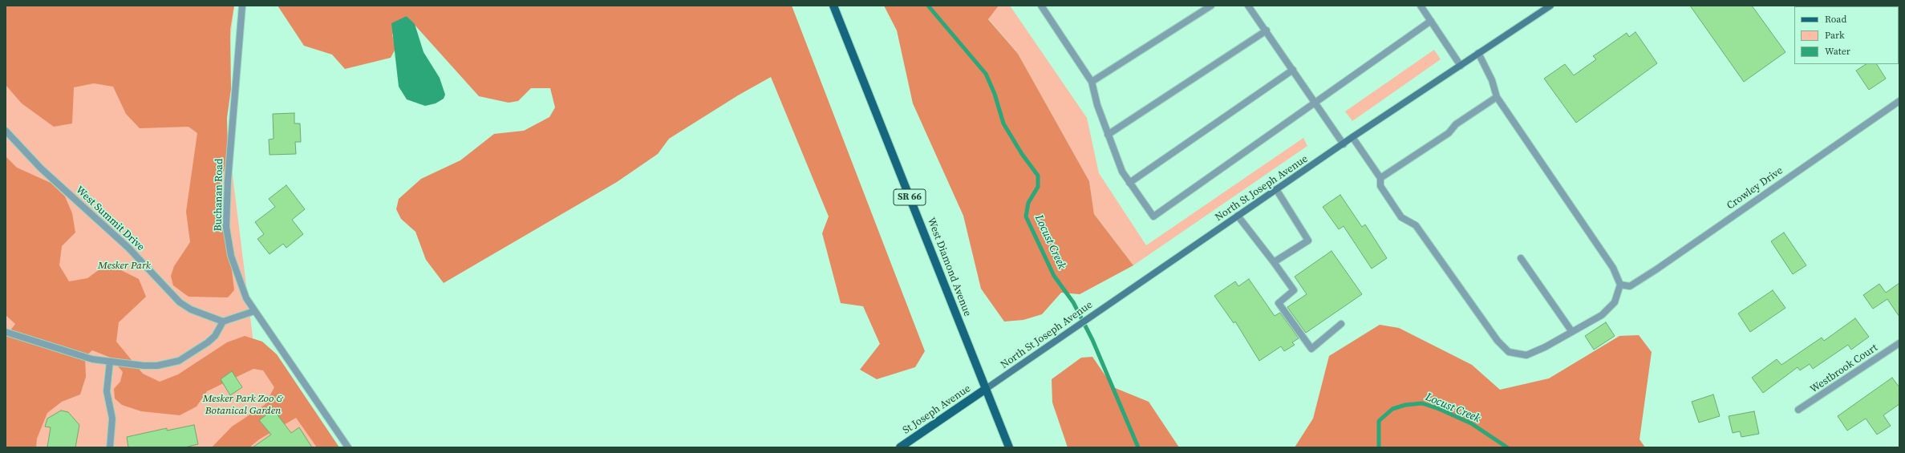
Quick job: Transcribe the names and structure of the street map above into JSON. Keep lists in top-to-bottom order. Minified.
{"streets":{"main road":["North St Joseph Avenue","SR 66","West Diamond Avenue","St Joseph Avenue"],"street":["Crowley Drive","Buchanan Road","West Summit Drive","Westbrook Court"]},"crossings":[["North St Joseph Avenue","West Diamond Avenue"],["North St Joseph Avenue","St Joseph Avenue"],["West Diamond Avenue","St Joseph Avenue"]],"water":["Locust Creek"],"parks":["Mesker Park","Mesker Park Zoo & Botanical Garden"],"legend":["Road","Park","Water"]}
